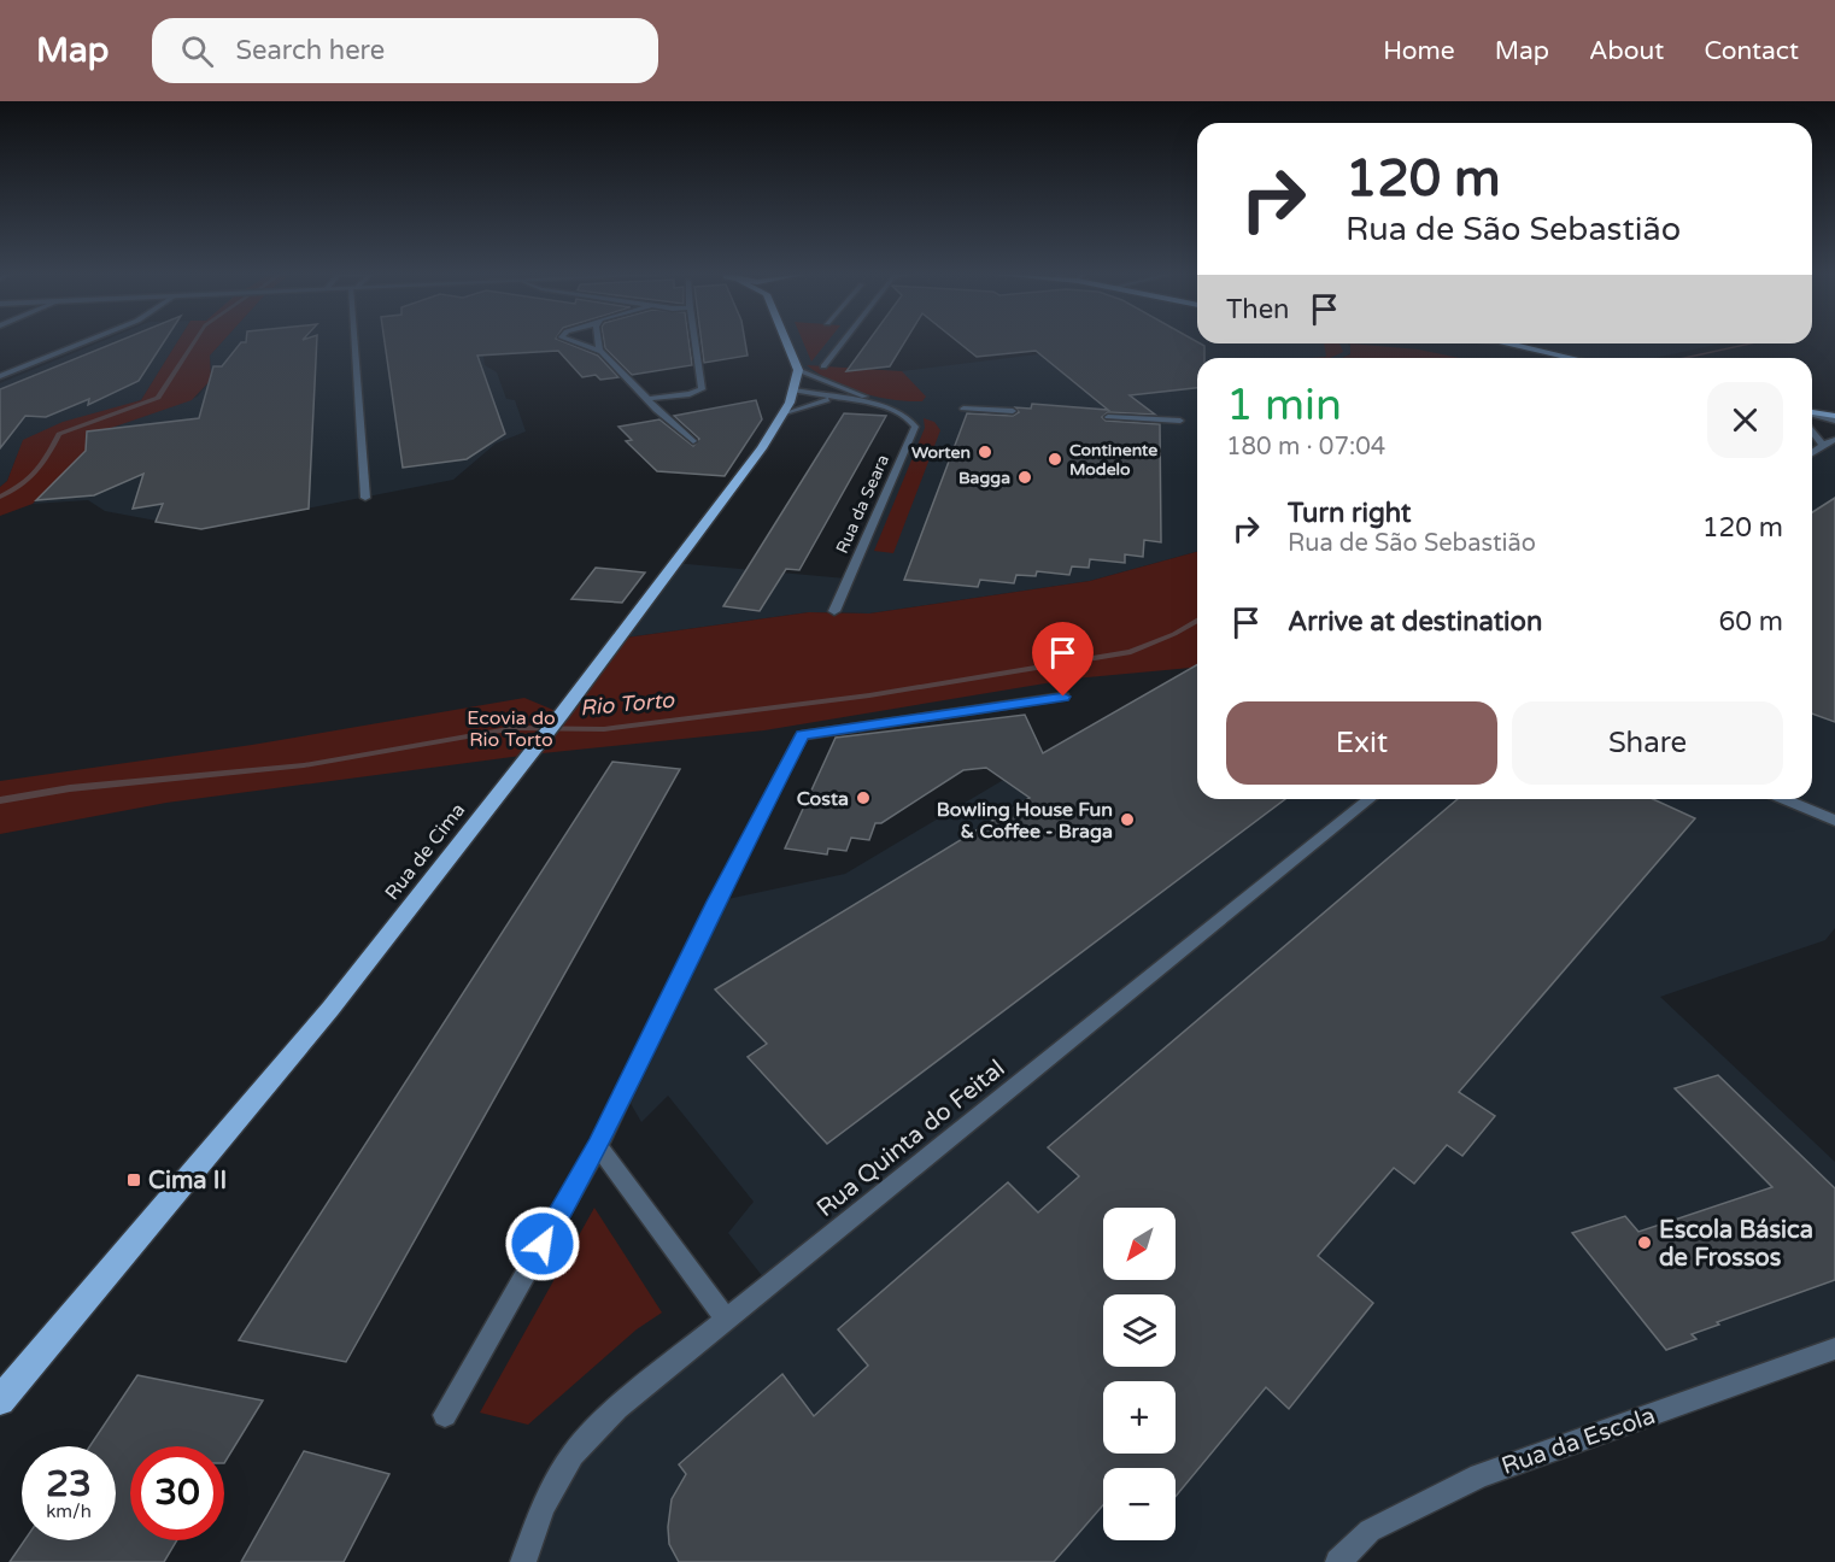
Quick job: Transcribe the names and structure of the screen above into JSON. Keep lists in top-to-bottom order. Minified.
{"streets":{"main road":["Rua de Cima"],"street":["Rua da Seara","Rua Quinta do Feital","Rua da Escola"]},"water":["Rio Torto"],"parks":["Ecovia do Rio Torto"],"places":{"other":["Worten","Continente Modelo","Bagga","Costa","Bowling House Fun & Coffee - Braga","Escola Básica de Frossos"],"transit":["Cima II"]},"north":"bottom left","page":{"header":"Map","search":"Search here","nav":["Home","Map","About","Contact"],"turn":["120 m","Rua de São Sebastião"],"then":"Then","heading":["1 min","180 m · 07:04"],"list":[{"name":"Turn right","note":"Rua de São Sebastião","value":"120 m"},{"name":"Arrive at destination","value":"60 m"}],"buttons":["Exit","Share"],"map_buttons":["+","−"],"speed":"23 km/h","limit":"30"}}
